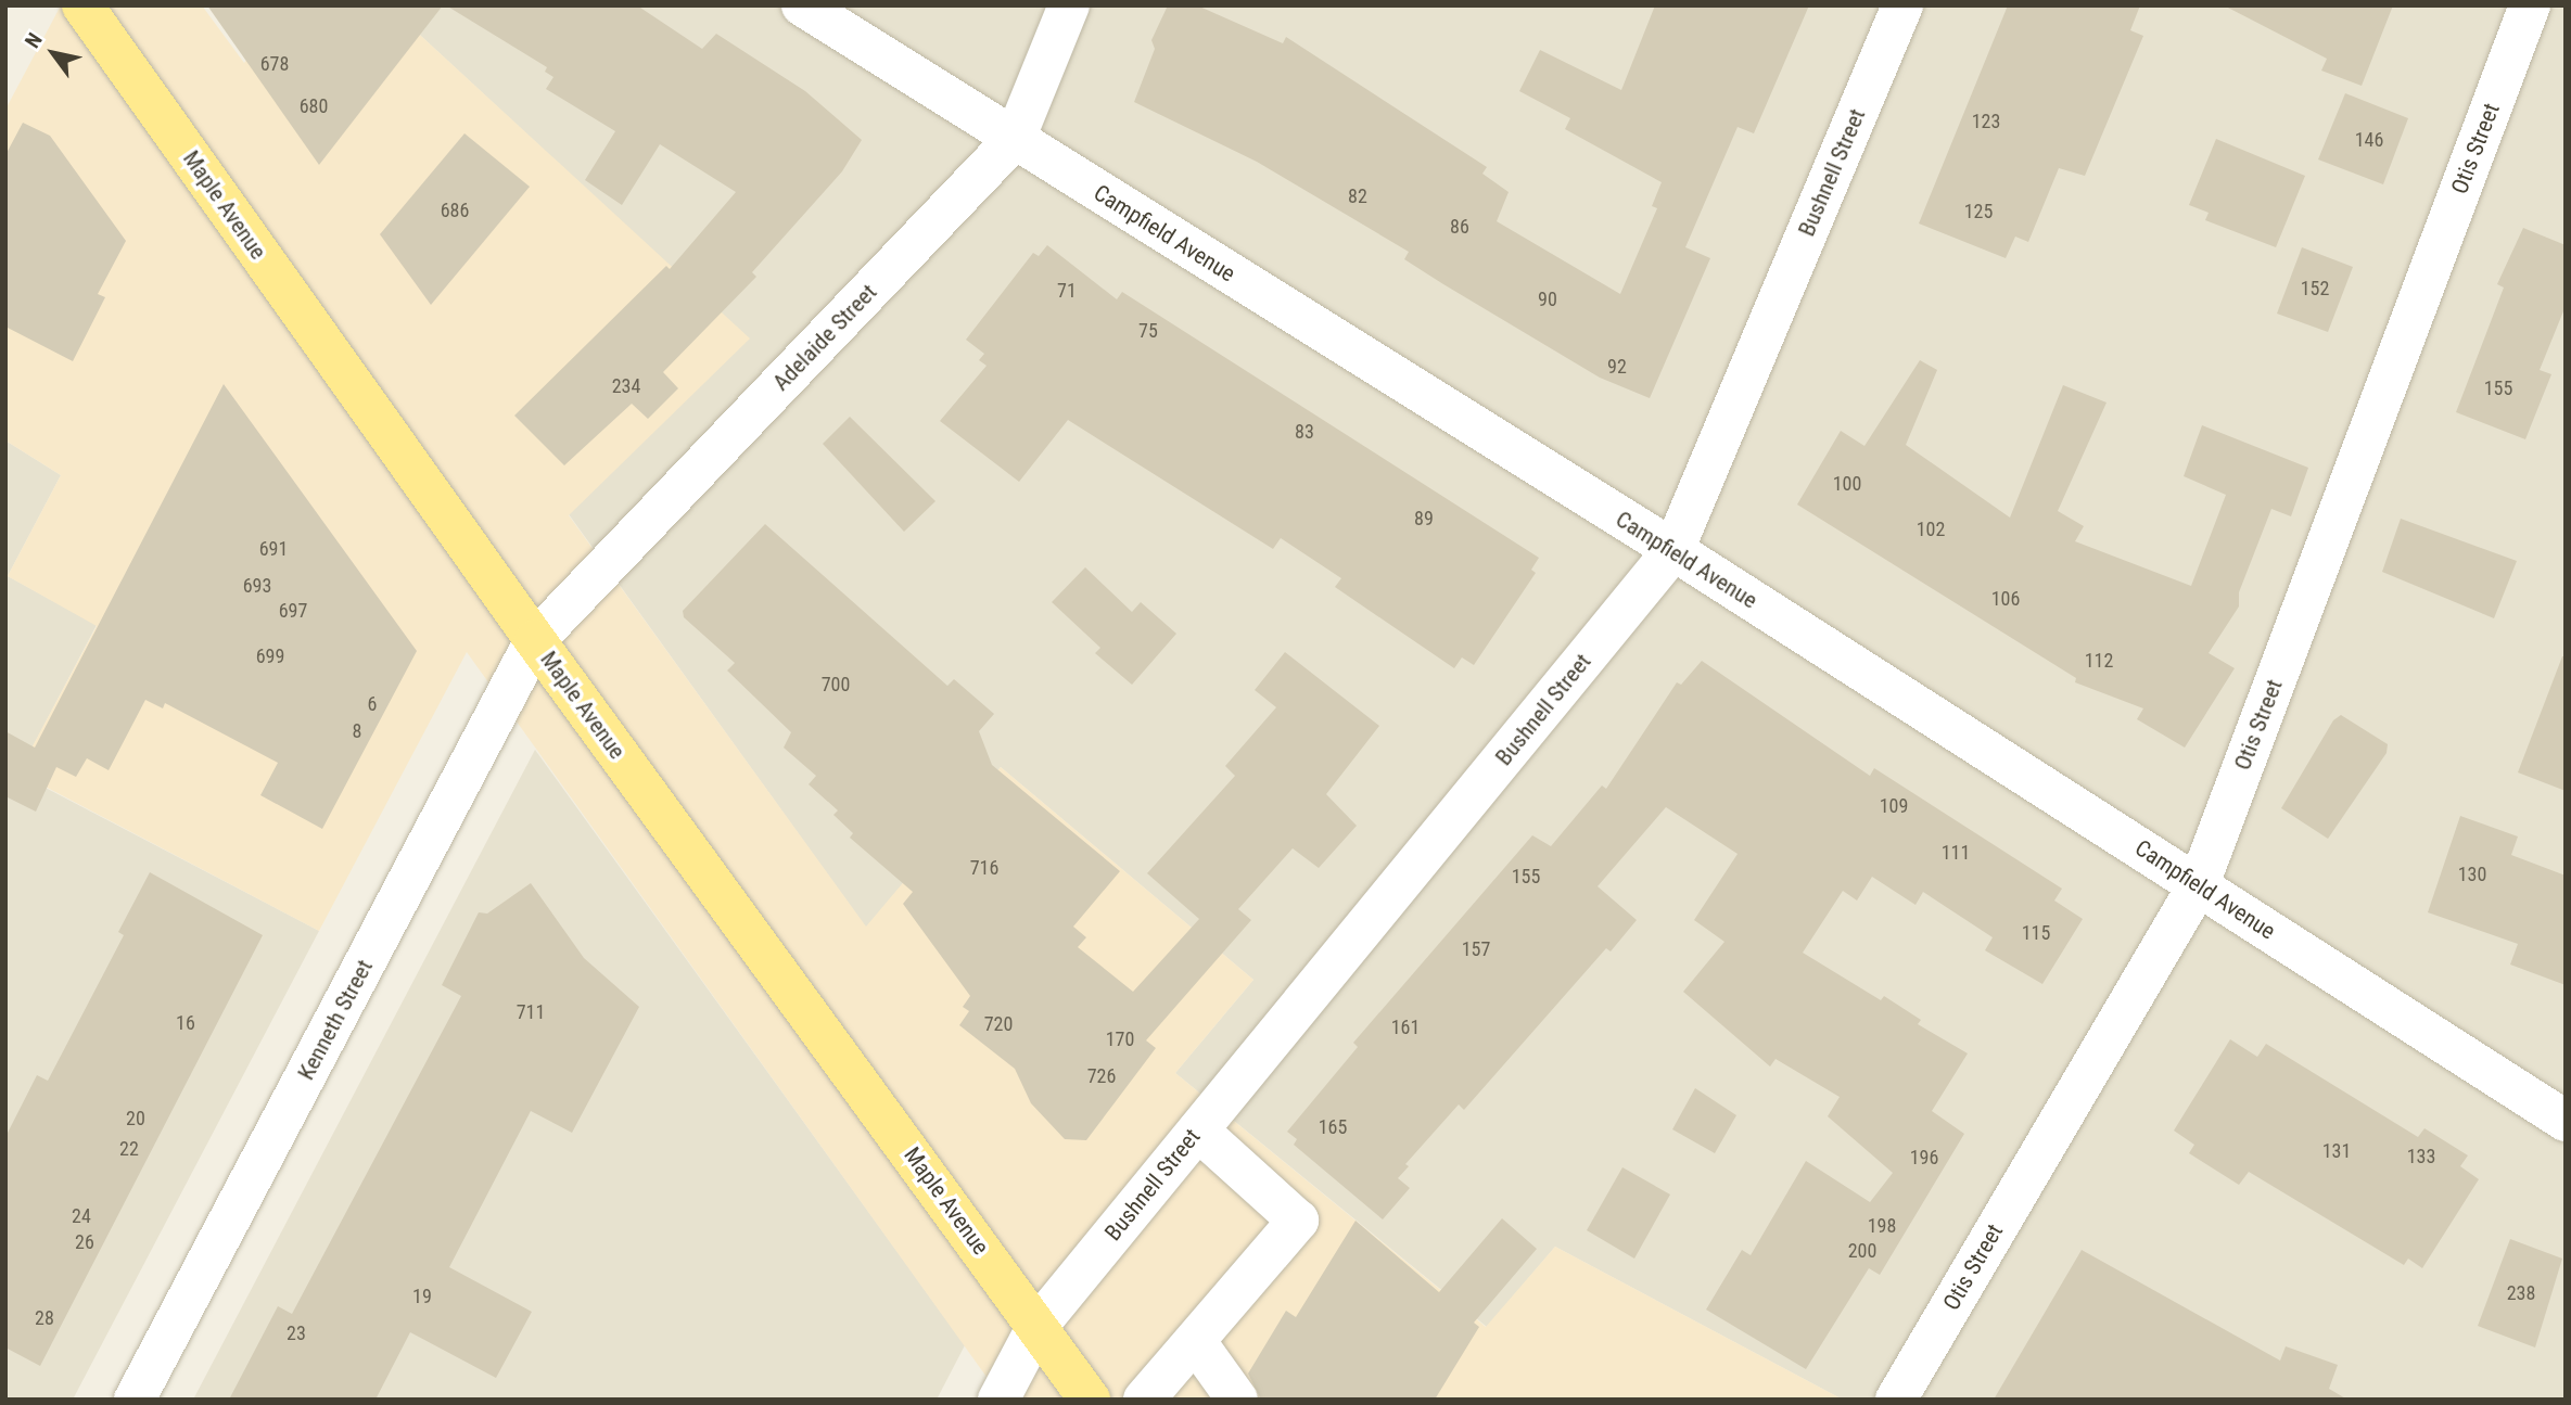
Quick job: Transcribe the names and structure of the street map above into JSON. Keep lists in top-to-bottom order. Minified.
{"streets":{"main road":["Maple Avenue"],"street":["Otis Street","Bushnell Street","Campfield Avenue","Adelaide Street","Kenneth Street"]},"crossings":[["Otis Street","Campfield Avenue"],["Bushnell Street","Maple Avenue"],["Bushnell Street","Campfield Avenue"],["Maple Avenue","Adelaide Street"],["Maple Avenue","Kenneth Street"],["Campfield Avenue","Adelaide Street"],["Adelaide Street","Kenneth Street"]],"house_numbers":["678","680","123","146","82","686","125","86","152","71","90","75","92","234","155","83","100","89","102","691","693","106","697","699","112","700","6","8","109","111","716","130","155","115","157","711","16","720","161","170","726","20","165","22","131","133","196","24","198","26","200","238","19","28","23"],"north":"top left"}
